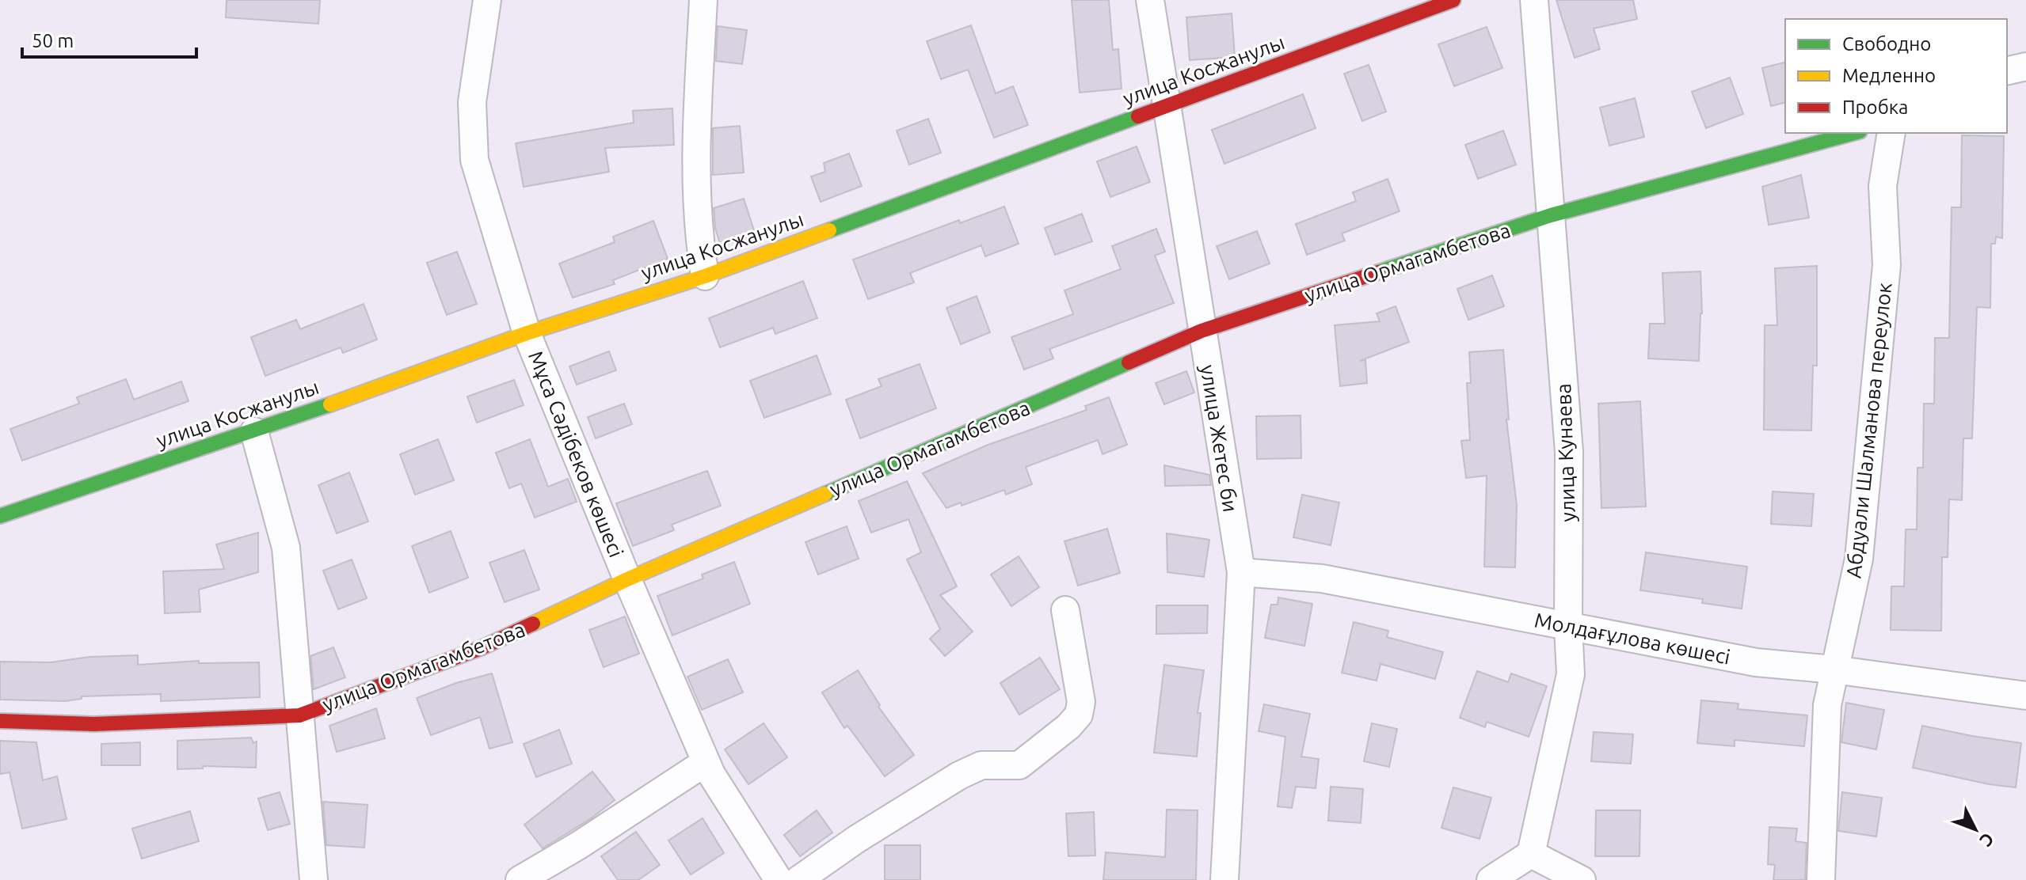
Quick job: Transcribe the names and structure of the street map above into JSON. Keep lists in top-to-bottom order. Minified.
{"streets":{"street":["улица Косжанулы","улица Ормагамбетова","Абдуали Шалманова переулок","улица Жетес би","улица Кунаева","Мұса Сәдібеков көшесі","Молдағұлова көшесі"]},"crossings":[["улица Косжанулы","улица Жетес би"],["улица Косжанулы","Мұса Сәдібеков көшесі"],["улица Ормагамбетова","улица Жетес би"],["улица Ормагамбетова","улица Кунаева"],["улица Ормагамбетова","Мұса Сәдібеков көшесі"],["Абдуали Шалманова переулок","Молдағұлова көшесі"],["улица Жетес би","Молдағұлова көшесі"],["улица Кунаева","Молдағұлова көшесі"]],"legend":["Свободно","Медленно","Пробка"],"scale_bar":"50 m","north":"bottom right"}
